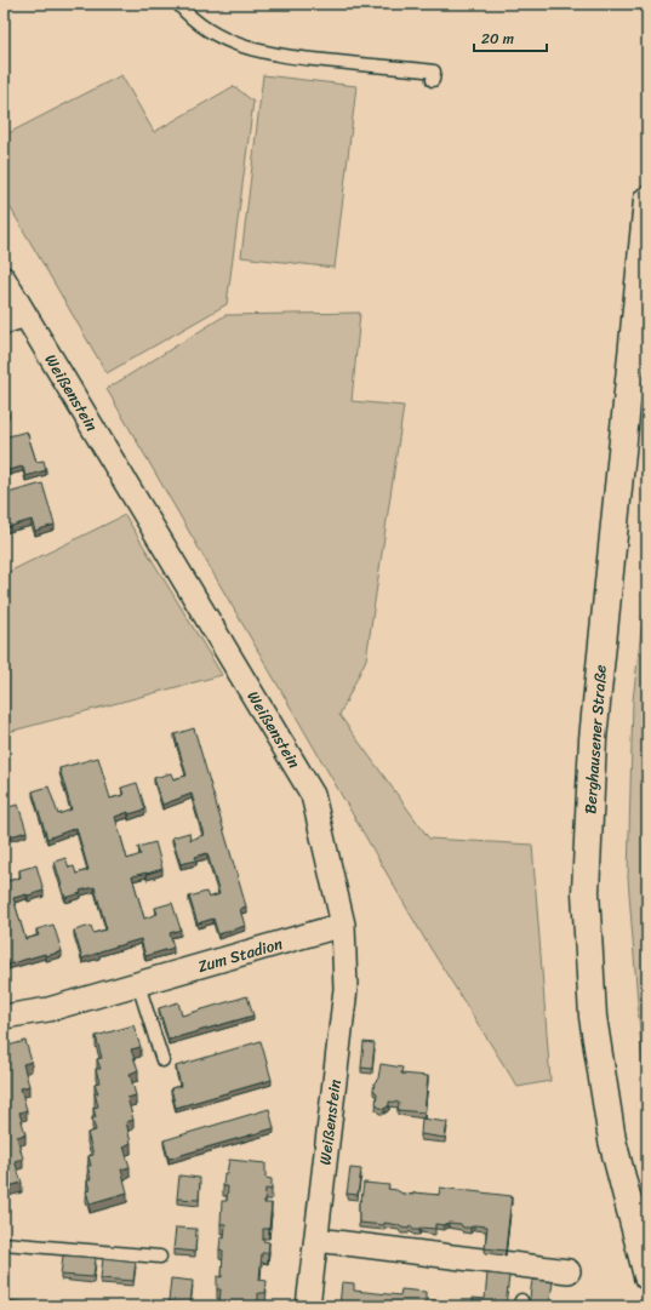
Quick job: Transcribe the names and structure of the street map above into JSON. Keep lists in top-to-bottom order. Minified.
{"streets":{"main road":["Berghausener Straße"],"street":["Weißenstein","Zum Stadion"]},"crossings":[["Weißenstein","Zum Stadion"]],"scale_bar":"20 m"}
